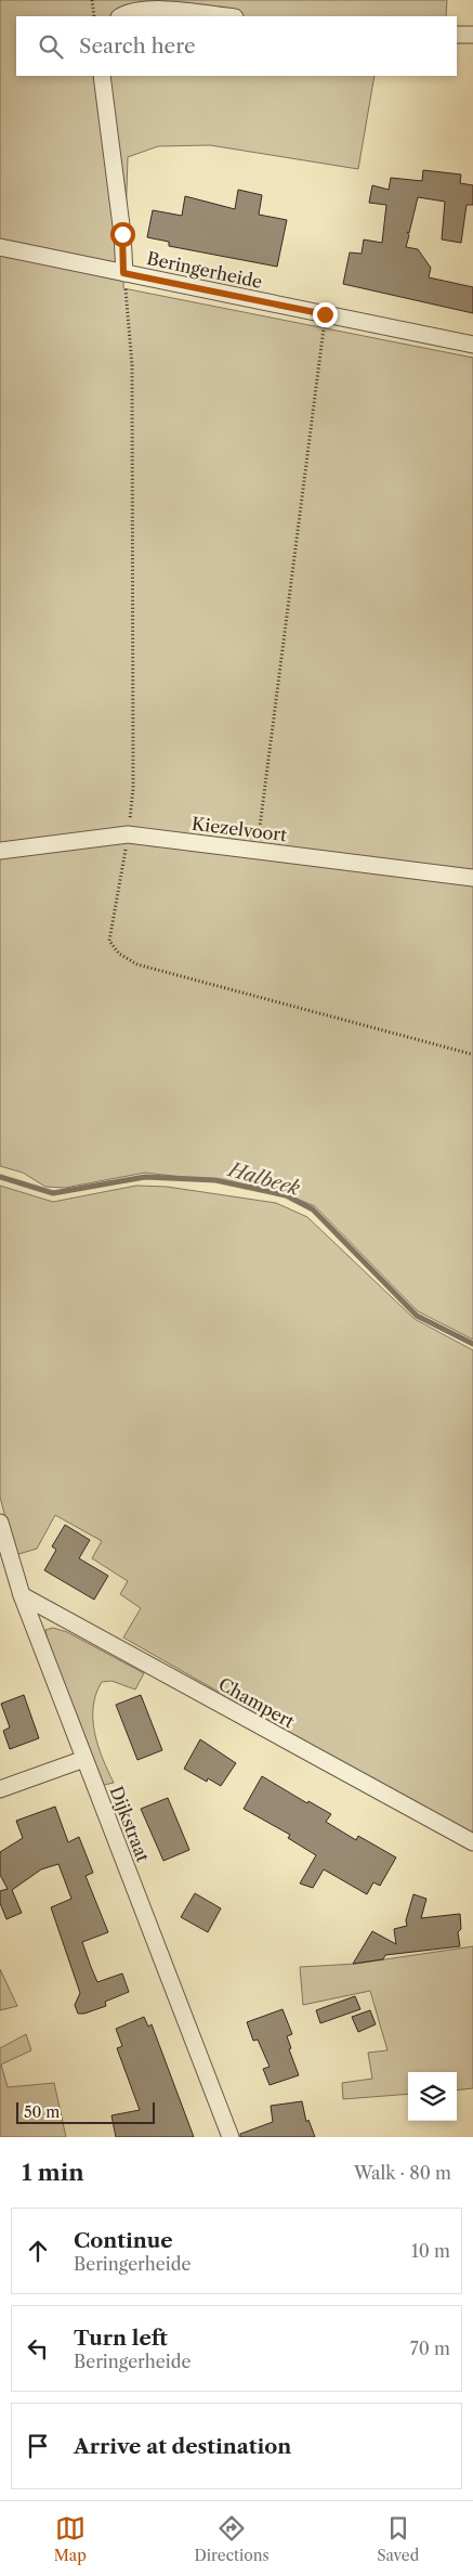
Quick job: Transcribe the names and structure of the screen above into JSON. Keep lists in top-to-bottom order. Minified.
{"streets":{"street":["Beringerheide","Kiezelvoort","Champert","Dijkstraat"]},"crossings":[["Champert","Dijkstraat"]],"water":["Halbeek"],"scale_bar":"50 m","page":{"search":"Search here","scale":"50 m","heading":["1 min","Walk · 80 m"],"list":[["Continue","Beringerheide","10 m"],["Turn left","Beringerheide","70 m"],"Arrive at destination"],"nav":["Map","Directions","Saved"]}}
